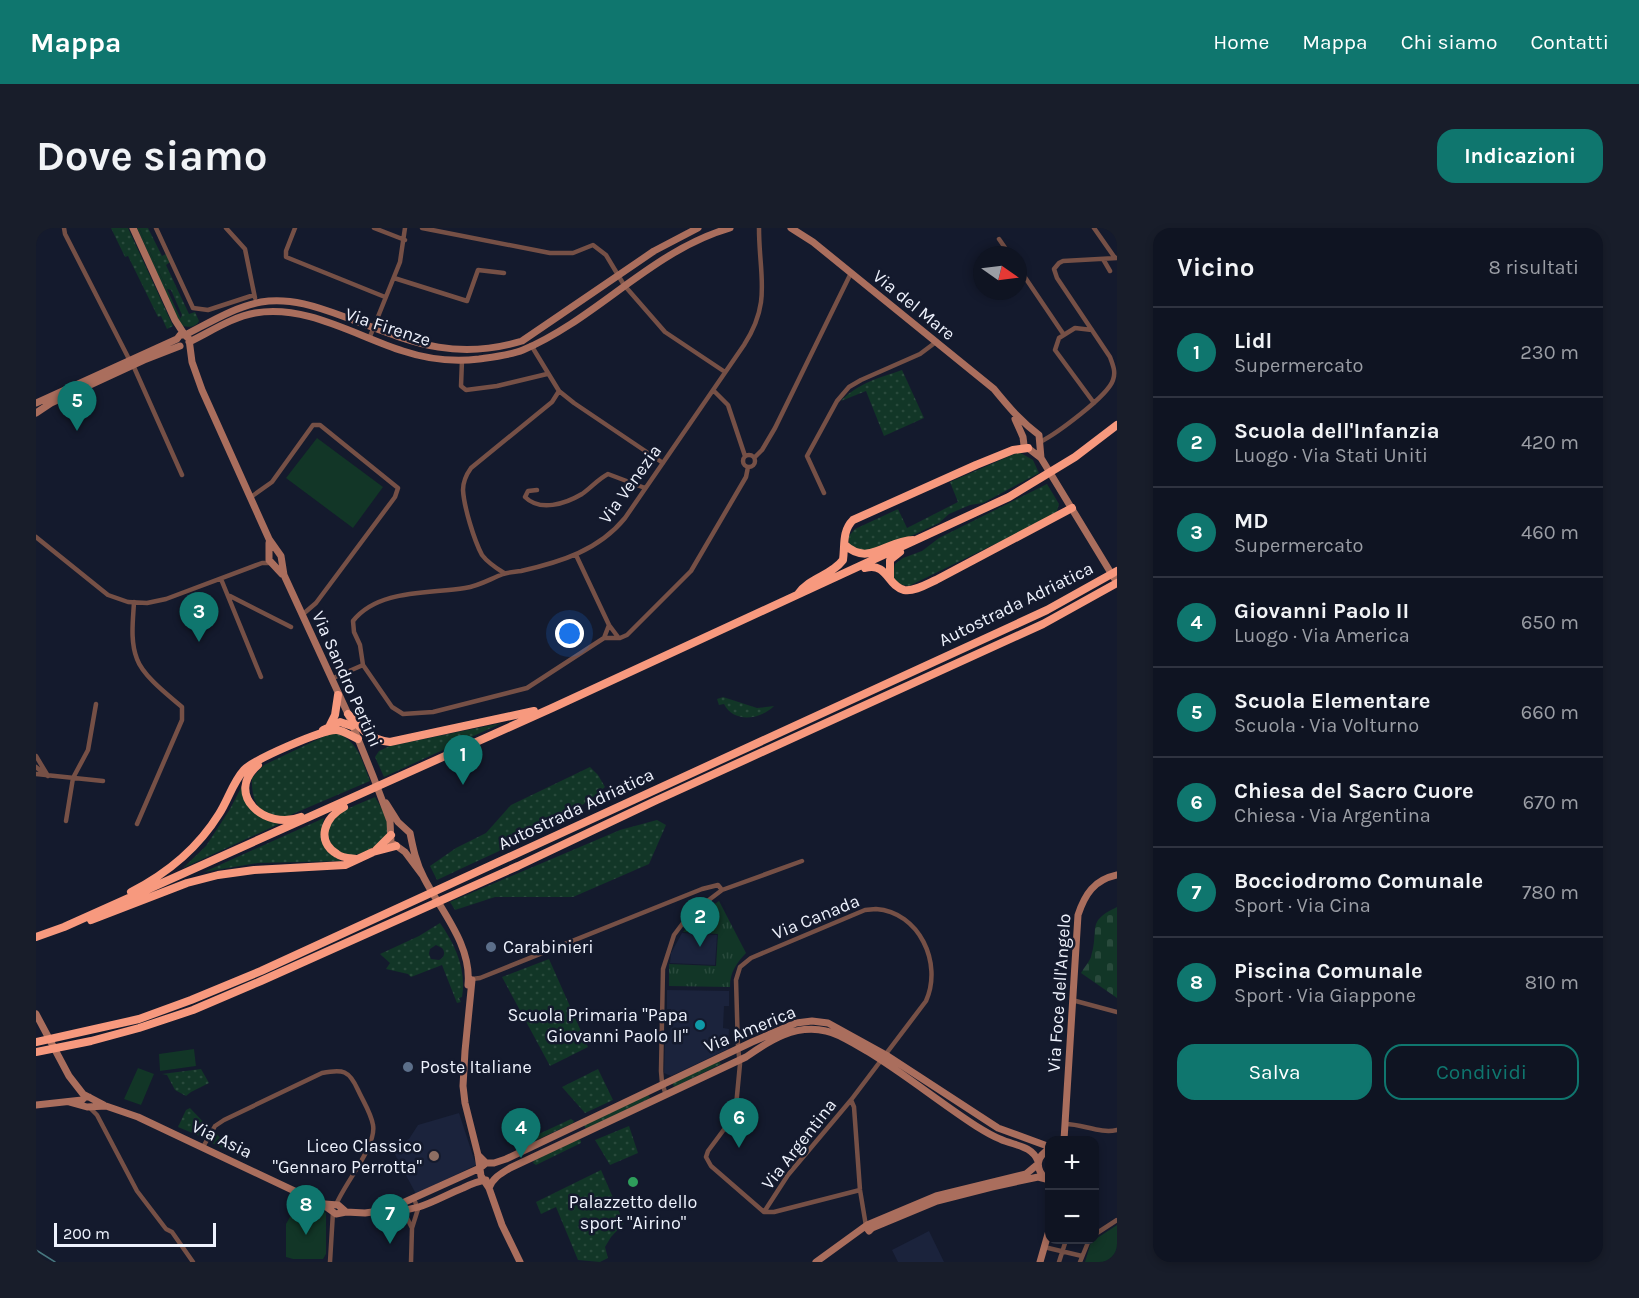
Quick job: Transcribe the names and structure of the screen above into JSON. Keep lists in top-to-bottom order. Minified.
{"streets":{"highway":["Autostrada Adriatica"],"street":["Via del Mare","Via Firenze","Via Venezia","Via Sandro Pertini","Via Canada","Via Foce dell'Angelo","Via America","Via Asia","Via Argentina"]},"crossings":[["Via del Mare","Autostrada Adriatica"],["Via Canada","Via America"],["Via Canada","Via Argentina"],["Via America","Via Argentina"]],"places":["Carabinieri","Scuola Primaria \"Papa Giovanni Paolo II\"","Poste Italiane","Liceo Classico \"Gennaro Perrotta\"","Palazzetto dello sport \"Airino\""],"scale_bar":"200 m","north":"right","page":{"header":"Mappa","nav":["Home","Mappa","Chi siamo","Contatti"],"buttons":["Indicazioni",["Salva","Condividi"]],"title":"Dove siamo","heading":["Vicino","8 risultati"],"list":[{"mark":"1","name":"Lidl","note":"Supermercato","value":"230 m"},{"mark":"2","name":"Scuola dell'Infanzia","note":"Luogo · Via Stati Uniti","value":"420 m"},{"mark":"3","name":"MD","note":"Supermercato","value":"460 m"},{"mark":"4","name":"Giovanni Paolo II","note":"Luogo · Via America","value":"650 m"},{"mark":"5","name":"Scuola Elementare","note":"Scuola · Via Volturno","value":"660 m"},{"mark":"6","name":"Chiesa del Sacro Cuore","note":"Chiesa · Via Argentina","value":"670 m"},{"mark":"7","name":"Bocciodromo Comunale","note":"Sport · Via Cina","value":"780 m"},{"mark":"8","name":"Piscina Comunale","note":"Sport · Via Giappone","value":"810 m"}],"pins":["5","3","1","2","6","4","8","7"],"map_buttons":["+","−"],"scale":"200 m"}}
